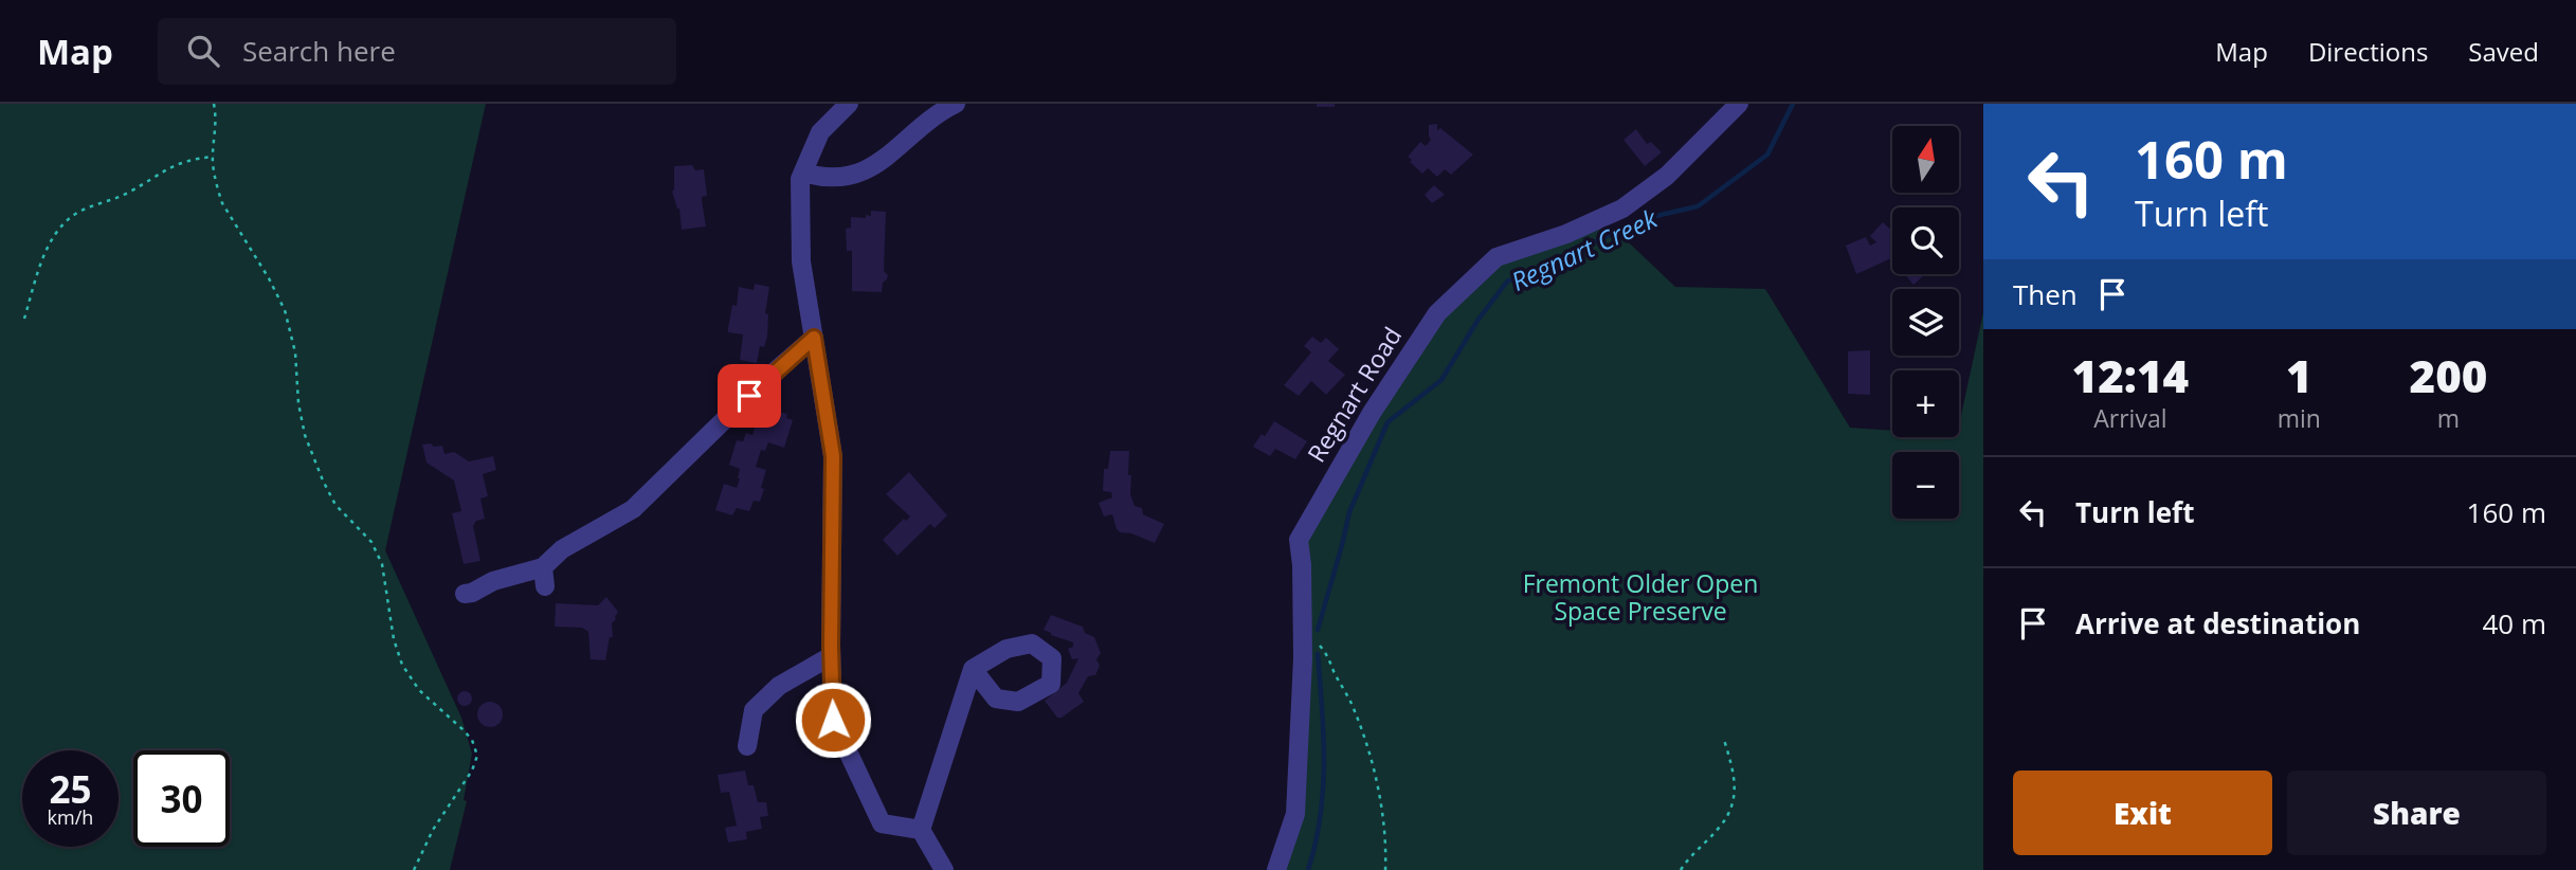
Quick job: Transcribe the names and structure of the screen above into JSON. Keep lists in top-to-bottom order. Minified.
{"streets":{"street":["Regnart Road"]},"water":["Regnart Creek"],"parks":["Fremont Older Open Space Preserve"],"north":"top","page":{"header":"Map","search":"Search here","nav":["Map","Directions","Saved"],"turn":["160 m","Turn left"],"map_buttons":["+","−"],"then":"Then","eta":["12:14","Arrival","1","min","200","m"],"list":[{"name":"Turn left","value":"160 m"},{"name":"Arrive at destination","value":"40 m"}],"speed":"25 km/h","limit":"30","buttons":["Exit","Share"]}}
